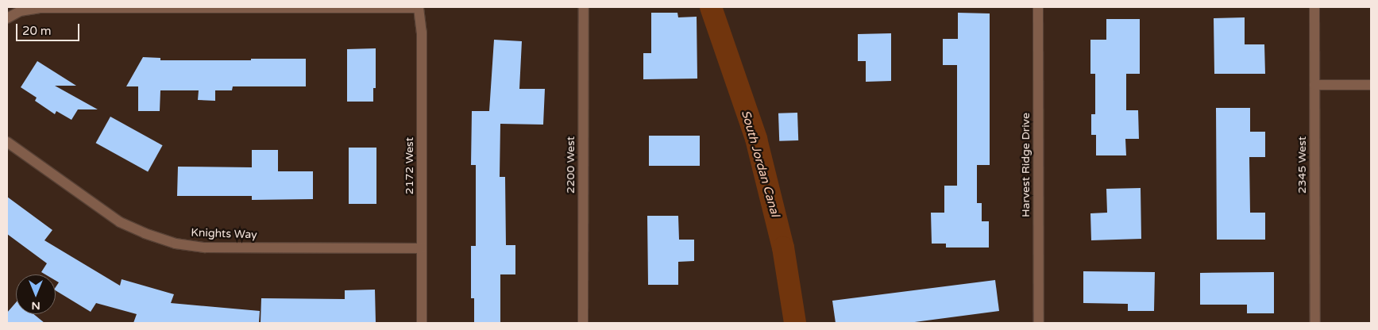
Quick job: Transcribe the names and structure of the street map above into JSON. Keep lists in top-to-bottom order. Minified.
{"streets":{"street":["2200 West","Harvest Ridge Drive","2345 West","2172 West","Knights Way"]},"crossings":[["2172 West","Knights Way"]],"water":["South Jordan Canal"],"scale_bar":"20 m","north":"bottom"}
